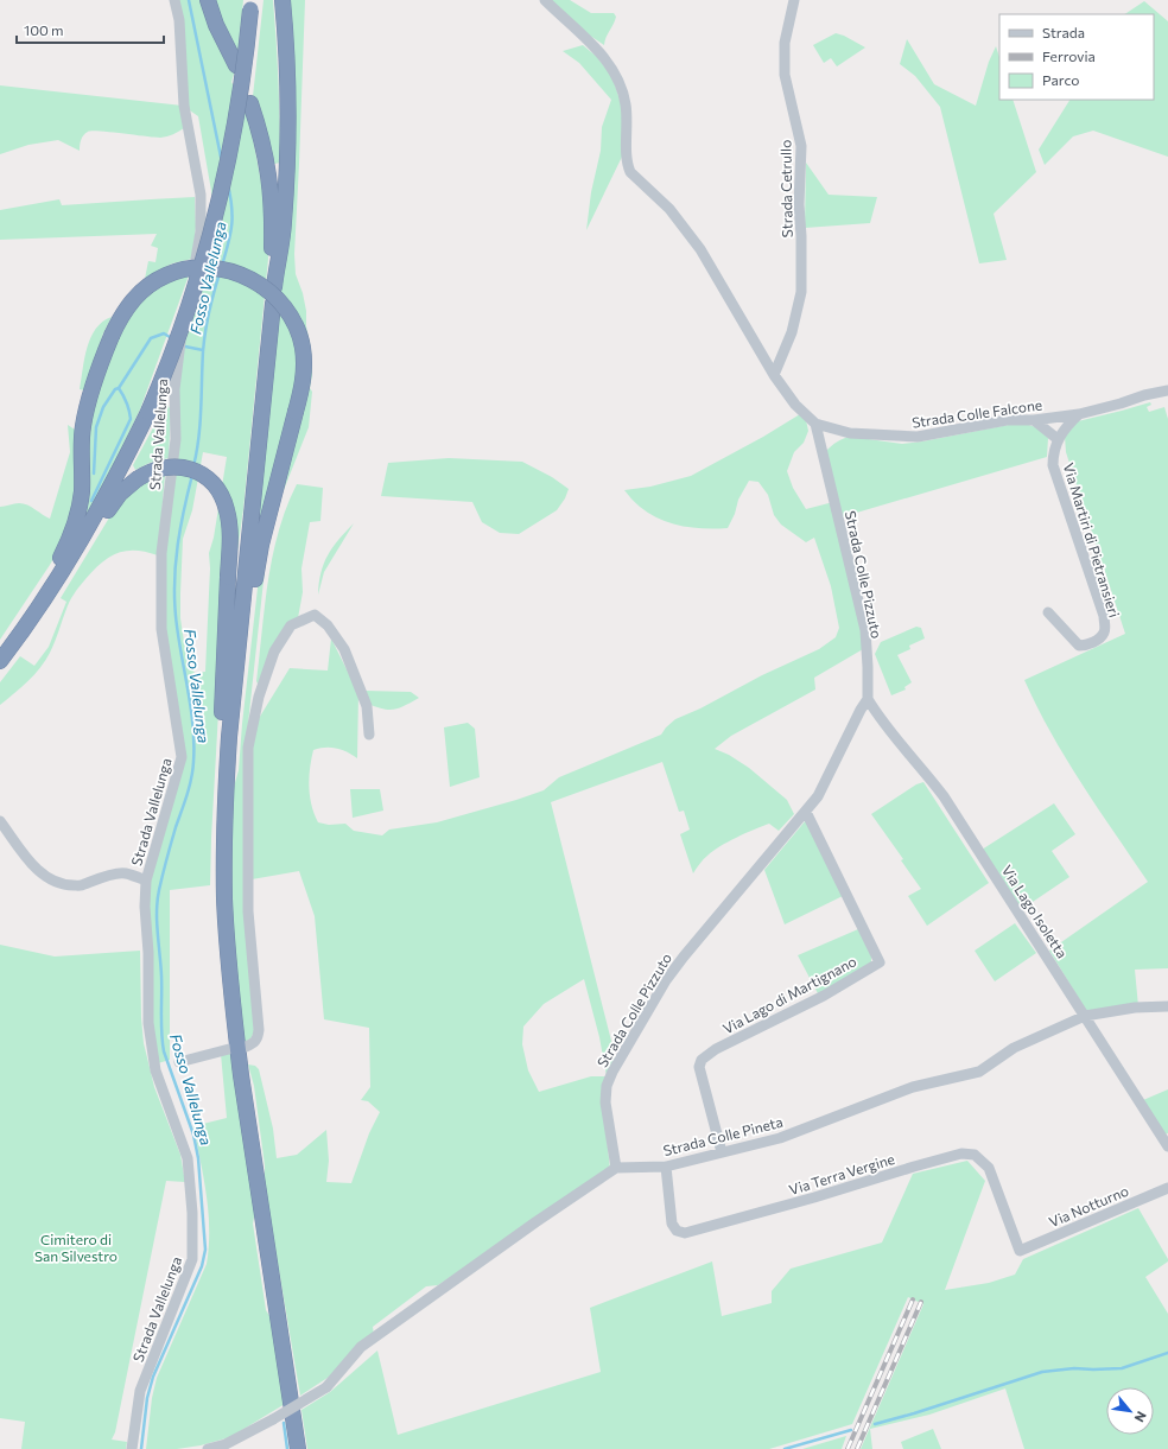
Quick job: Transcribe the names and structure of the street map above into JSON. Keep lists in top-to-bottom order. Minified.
{"streets":{"street":["Strada Cetrullo","Strada Colle Falcone","Strada Vallelunga","Via Martiri di Pietransieri","Strada Colle Pizzuto","Via Lago Isoletta","Via Lago di Martignano","Strada Colle Pineta","Via Terra Vergine","Via Notturno"]},"crossings":[["Strada Colle Falcone","Via Martiri di Pietransieri"],["Strada Colle Falcone","Strada Colle Pizzuto"],["Strada Colle Pizzuto","Via Lago Isoletta"],["Strada Colle Pizzuto","Via Lago di Martignano"],["Strada Colle Pizzuto","Strada Colle Pineta"],["Via Lago Isoletta","Strada Colle Pineta"],["Via Lago di Martignano","Strada Colle Pineta"],["Strada Colle Pineta","Via Terra Vergine"],["Via Terra Vergine","Via Notturno"]],"water":["Fosso Vallelunga"],"parks":["Cimitero di San Silvestro"],"legend":["Strada","Ferrovia","Parco"],"scale_bar":"100 m","north":"bottom right"}
